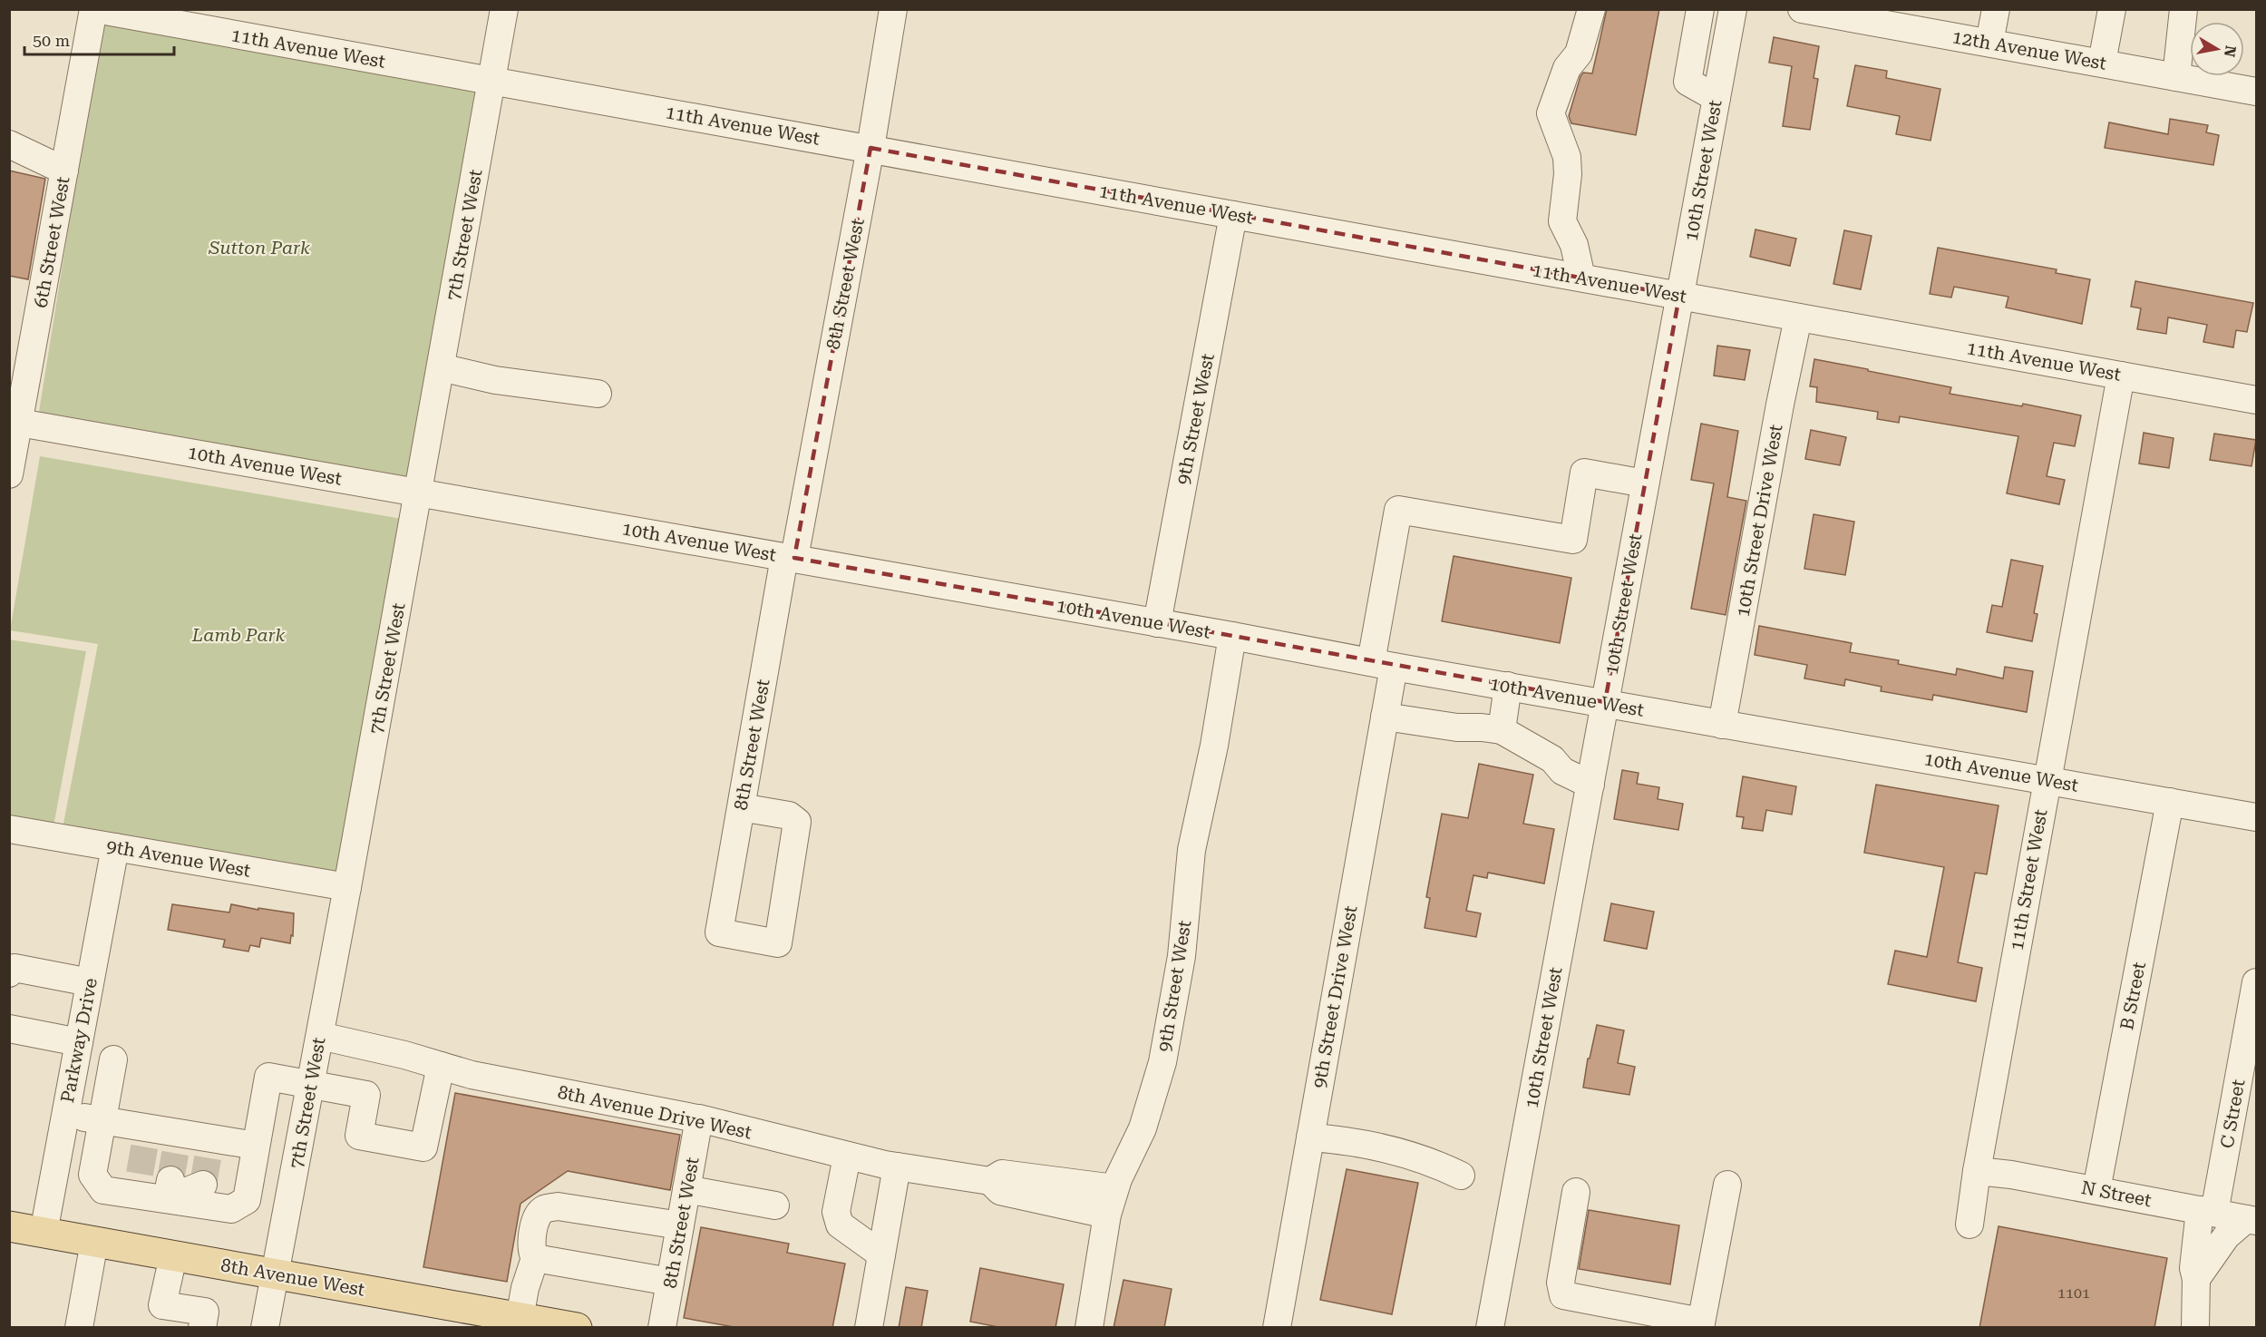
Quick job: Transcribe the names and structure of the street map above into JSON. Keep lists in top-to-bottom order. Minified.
{"streets":{"main road":["8th Avenue West"],"street":["11th Avenue West","12th Avenue West","10th Street West","7th Street West","6th Street West","8th Street West","9th Street West","10th Avenue West","10th Street Drive West","9th Avenue West","11th Street West","B Street","9th Street Drive West","Parkway Drive","8th Avenue Drive West","C Street","N Street"]},"crossings":[["11th Avenue West","10th Street West"],["11th Avenue West","7th Street West"],["11th Avenue West","6th Street West"],["11th Avenue West","8th Street West"],["11th Avenue West","9th Street West"],["11th Avenue West","10th Street Drive West"],["11th Avenue West","11th Street West"],["10th Street West","10th Avenue West"],["10th Street West","9th Street Drive West"],["7th Street West","10th Avenue West"],["7th Street West","9th Avenue West"],["7th Street West","8th Avenue Drive West"],["7th Street West","8th Avenue West"],["6th Street West","10th Avenue West"],["8th Street West","10th Avenue West"],["8th Street West","8th Avenue Drive West"],["9th Street West","10th Avenue West"],["9th Street West","8th Avenue Drive West"],["10th Avenue West","10th Street Drive West"],["10th Avenue West","11th Street West"],["10th Avenue West","B Street"],["10th Avenue West","9th Street Drive West"],["9th Avenue West","Parkway Drive"],["11th Street West","N Street"],["B Street","N Street"],["Parkway Drive","8th Avenue West"],["C Street","N Street"]],"parks":["Sutton Park","Lamb Park"],"house_numbers":["1101"],"scale_bar":"50 m","north":"right"}
